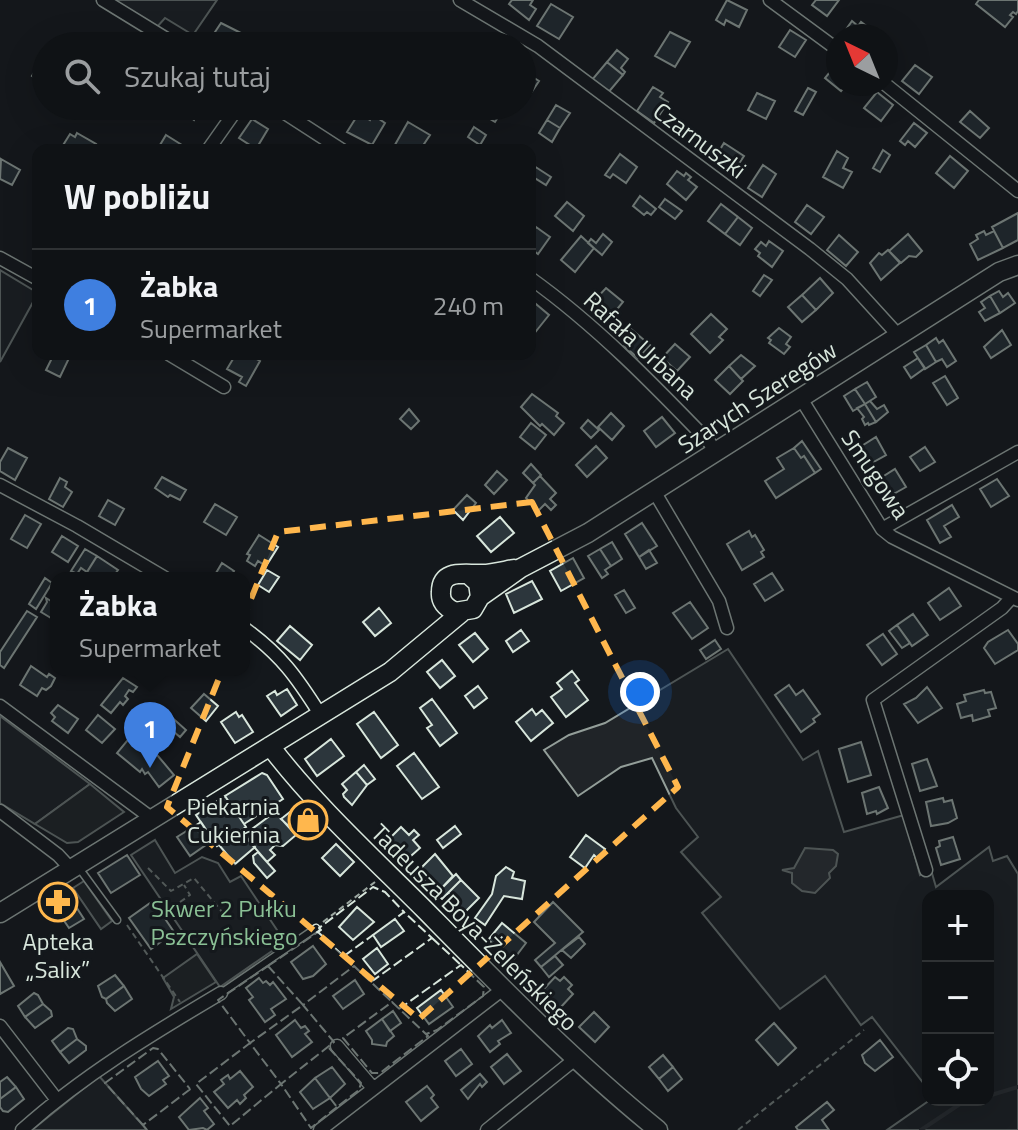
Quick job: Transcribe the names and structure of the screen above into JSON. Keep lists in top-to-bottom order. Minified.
{"streets":{"street":["Czarnuszki","Rafała Urbana","Szarych Szeregów","Smugowa","Tadeusza Boya-Żeleńskiego"]},"crossings":[["Czarnuszki","Szarych Szeregów"],["Rafała Urbana","Szarych Szeregów"],["Szarych Szeregów","Smugowa"]],"parks":["Skwer 2 Pułku Pszczyńskiego"],"places":{"shop":["Piekarnia Cukiernia"],"pharmacy":["Apteka „Salix”"]},"north":"top left","page":{"search":"Szukaj tutaj","heading":"W pobliżu","list":[{"mark":"1","name":"Żabka","note":"Supermarket","value":"240 m"}],"popup":["Żabka","Supermarket"],"pins":"1","map_buttons":["+","−"]}}
